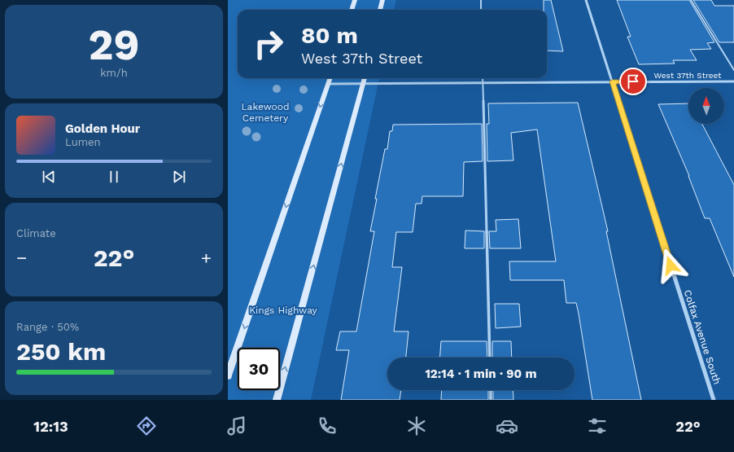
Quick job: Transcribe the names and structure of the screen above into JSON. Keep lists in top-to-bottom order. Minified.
{"streets":{"street":["West 37th Street","Colfax Avenue South"]},"crossings":[["West 37th Street","Colfax Avenue South"]],"parks":["Lakewood Cemetery","Kings Highway"],"north":"top","page":{"tile":[["29","km/h"],"Climate",["Range · 50%","250 km"]],"turn":["80 m","West 37th Street"],"song":["Golden Hour","Lumen"],"heat":["−","22°","+"],"limit":"30","trip":"12:14 · 1 min · 90 m","tabs":["12:13","22°"]}}
